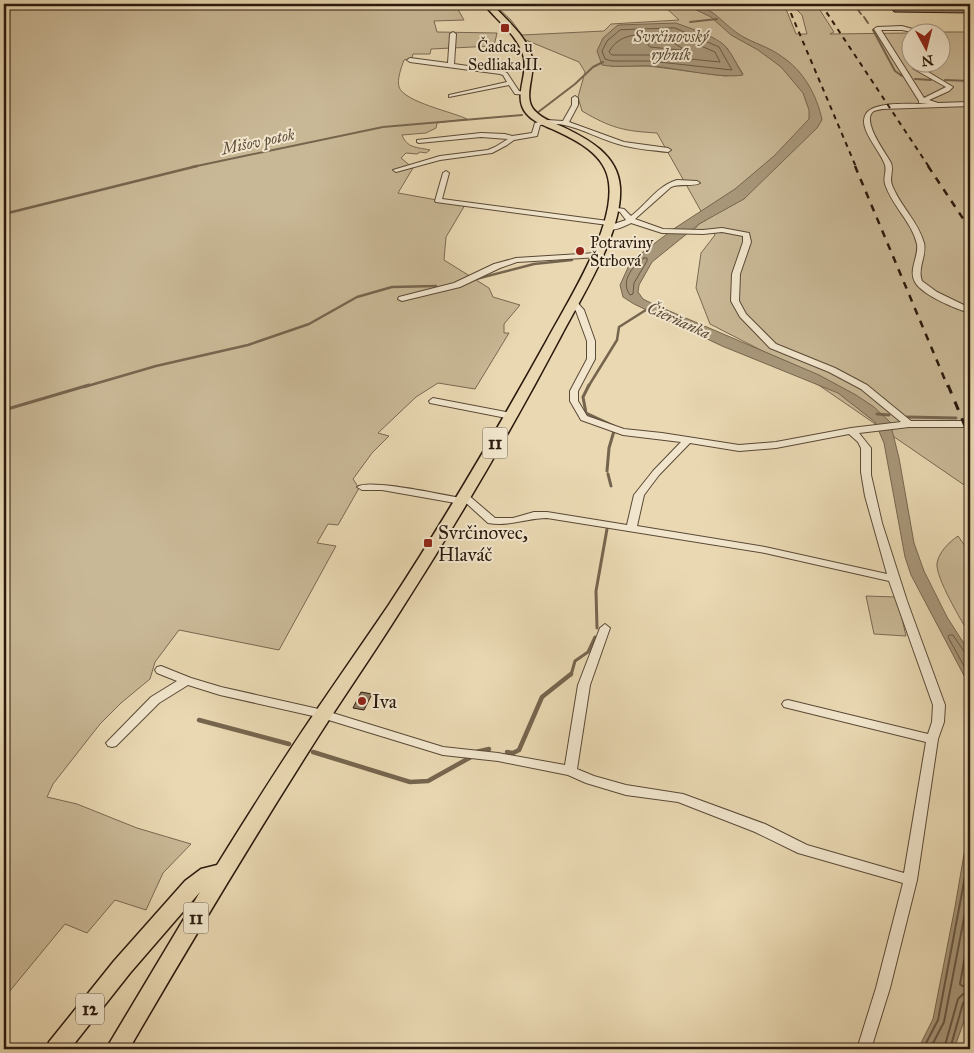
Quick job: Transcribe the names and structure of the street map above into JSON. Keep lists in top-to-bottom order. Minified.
{"streets":{"main road":["11","12"]},"crossings":[["11","12"]],"water":["Svrčinovský rybník","Mišov potok","Čierňanka"],"places":{"transit":["Čadca, u Sedliaka II.","Svrčinovec, Hlaváč"],"other":["Potraviny Štrbová","Iva"]},"north":"bottom"}
